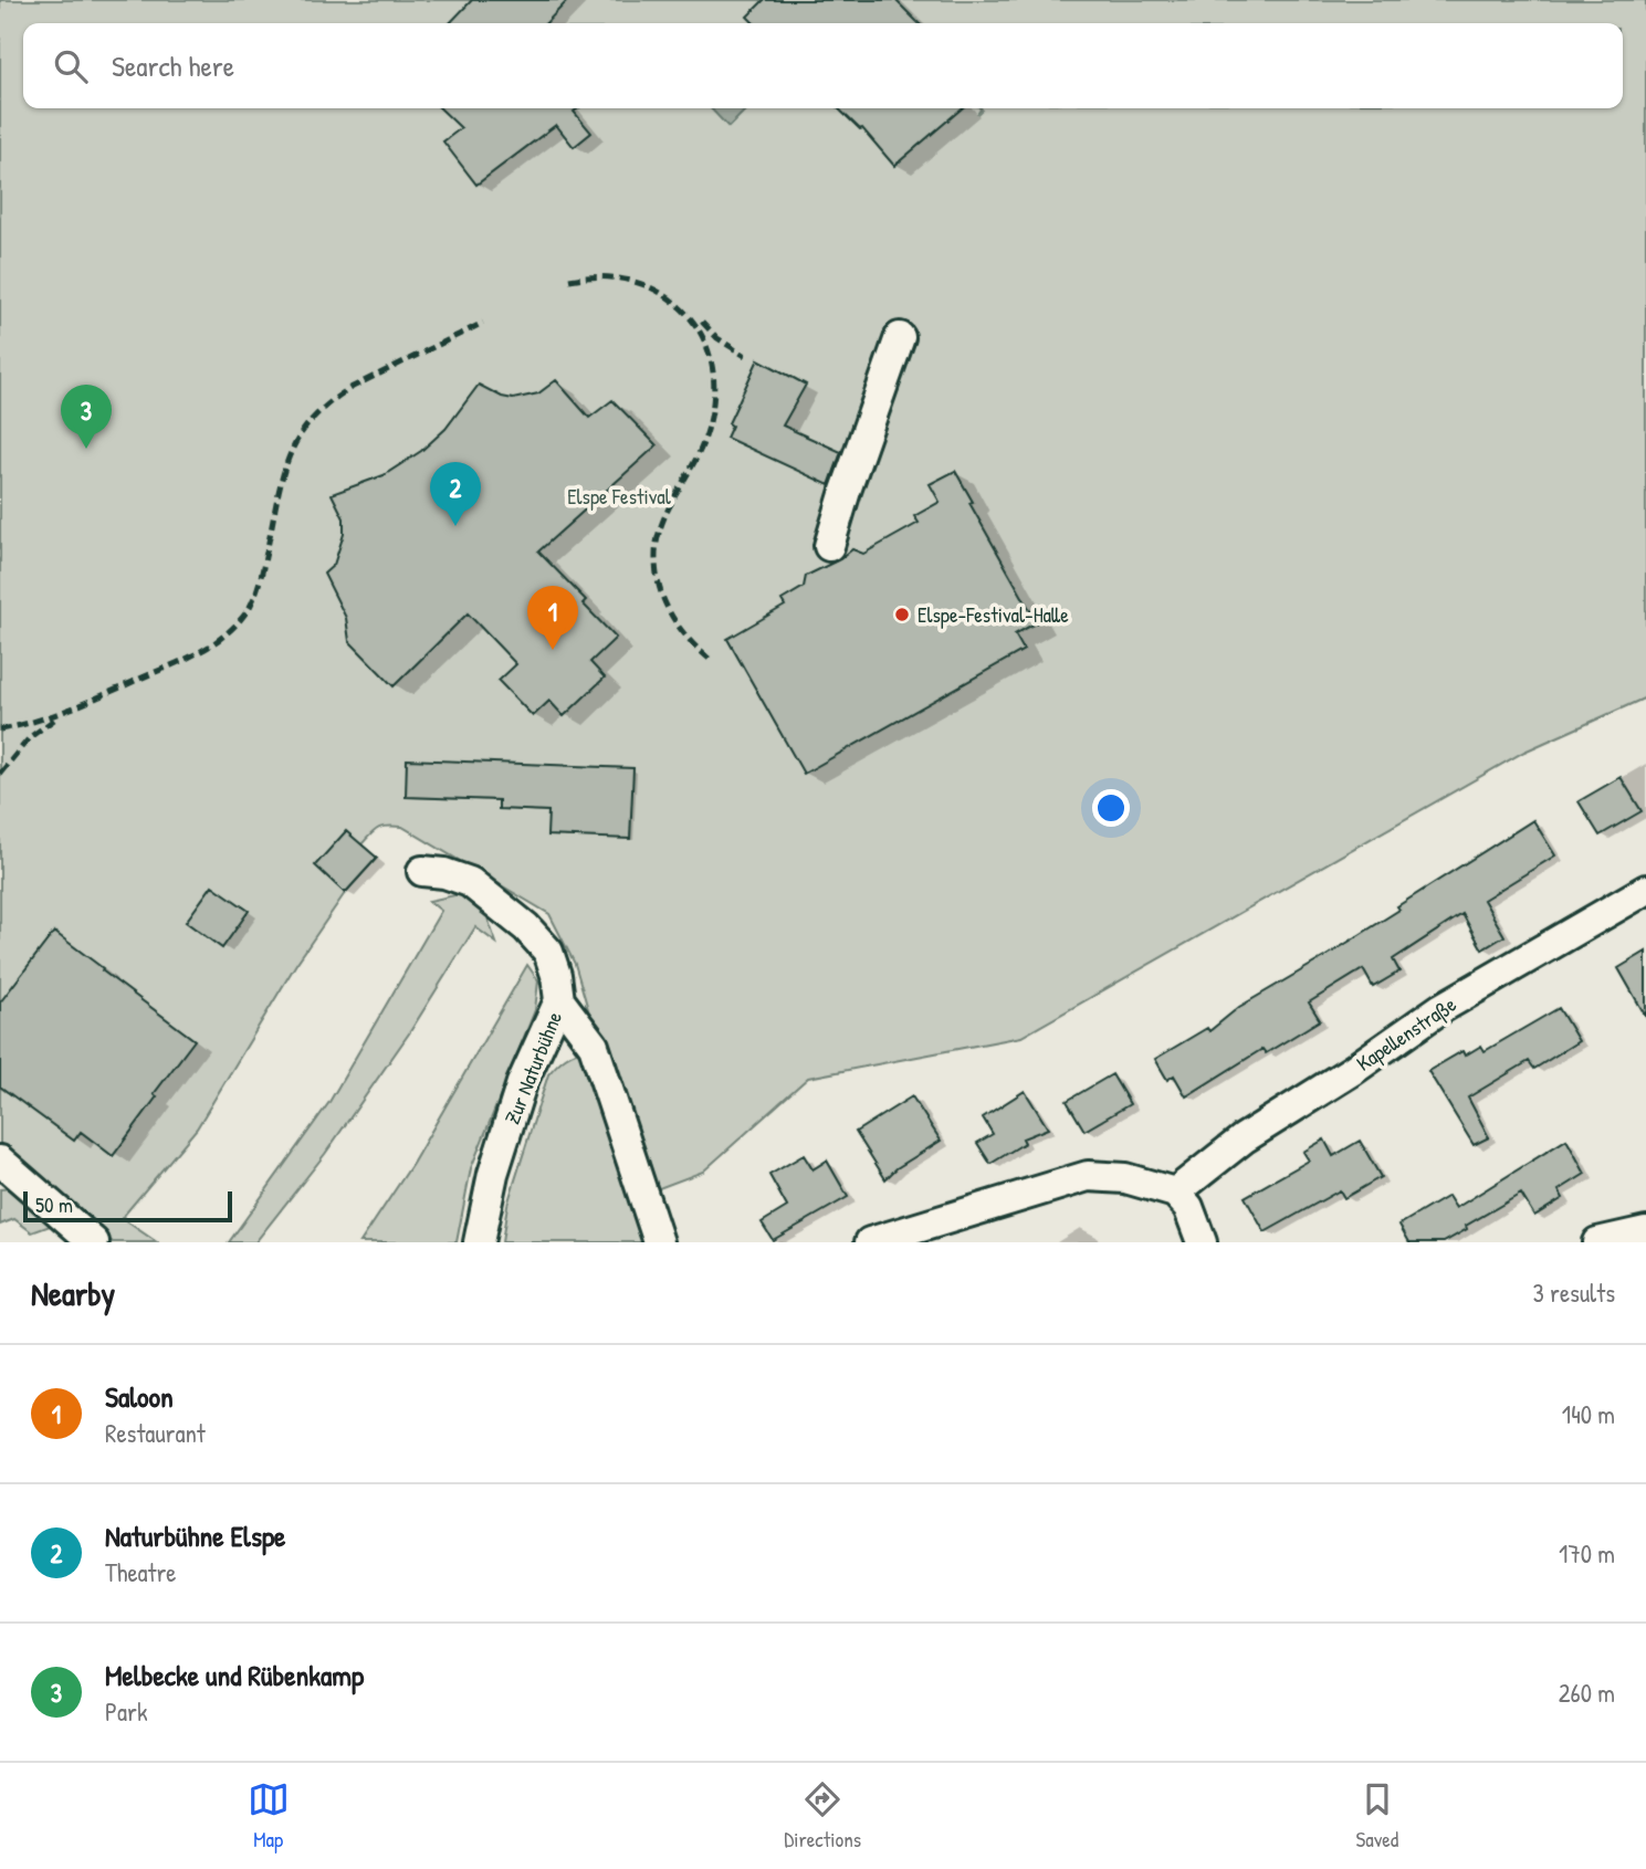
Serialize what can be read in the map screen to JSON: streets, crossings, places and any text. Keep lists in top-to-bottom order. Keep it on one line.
{"streets":{"street":["Kapellenstraße","Zur Naturbühne"]},"parks":["Elspe Festival"],"places":["Elspe-Festival-Halle"],"scale_bar":"50 m","page":{"search":"Search here","pins":["3","2","1"],"scale":"50 m","heading":["Nearby","3 results"],"list":[{"mark":"1","name":"Saloon","note":"Restaurant","value":"140 m"},{"mark":"2","name":"Naturbühne Elspe","note":"Theatre","value":"170 m"},{"mark":"3","name":"Melbecke und Rübenkamp","note":"Park","value":"260 m"}],"nav":["Map","Directions","Saved"]}}
